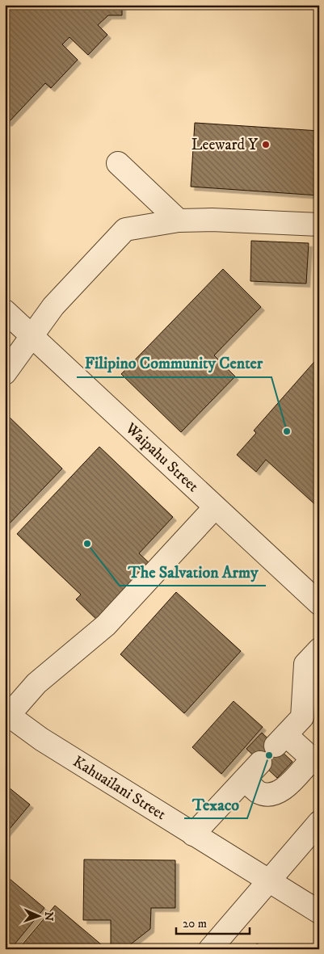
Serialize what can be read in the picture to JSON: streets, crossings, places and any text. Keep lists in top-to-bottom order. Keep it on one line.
{"streets":{"street":["Waipahu Street","Kahuailani Street"]},"places":["Leeward Y","Filipino Community Center","The Salvation Army","Texaco"],"scale_bar":"20 m","north":"right"}
